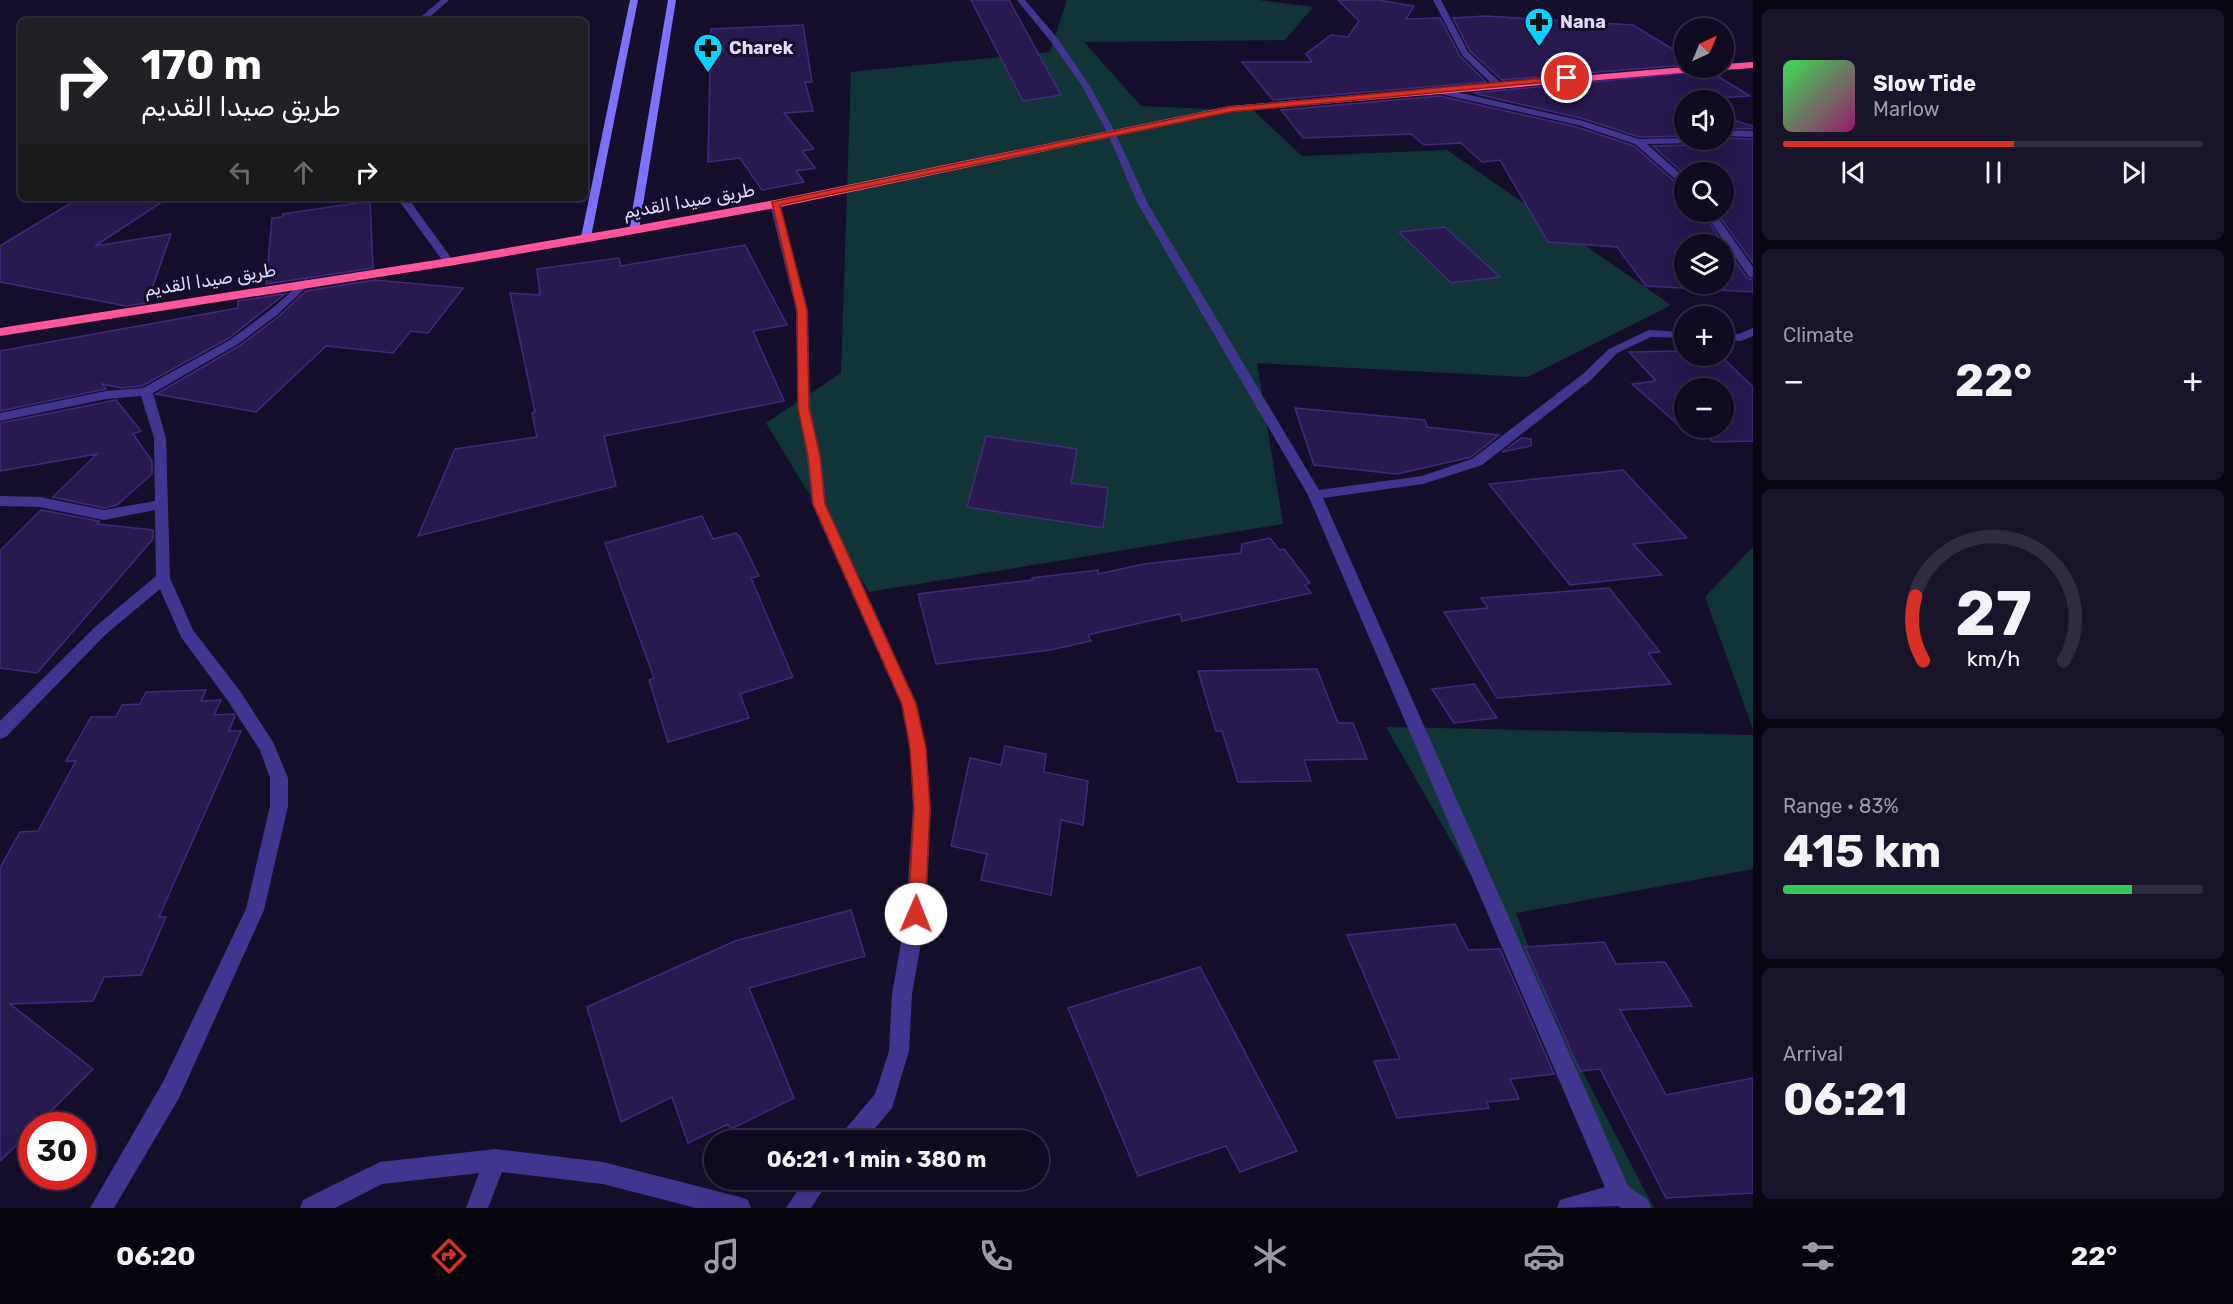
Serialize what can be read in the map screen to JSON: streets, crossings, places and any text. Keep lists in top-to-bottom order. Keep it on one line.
{"streets":{"highway":["طريق صيدا القديم"]},"places":{"pharmacy":["Nana","Charek"]},"north":"top right","page":{"map_buttons":["+","−"],"turn":["170 m","طريق صيدا القديم"],"song":["Slow Tide","Marlow"],"tile":["Climate",["Range · 83%","415 km"],["Arrival","06:21"]],"heat":["−","22°","+"],"limit":"30","trip":"06:21 · 1 min · 380 m","tabs":["06:20","22°"],"gauge":["27","km/h"]}}
